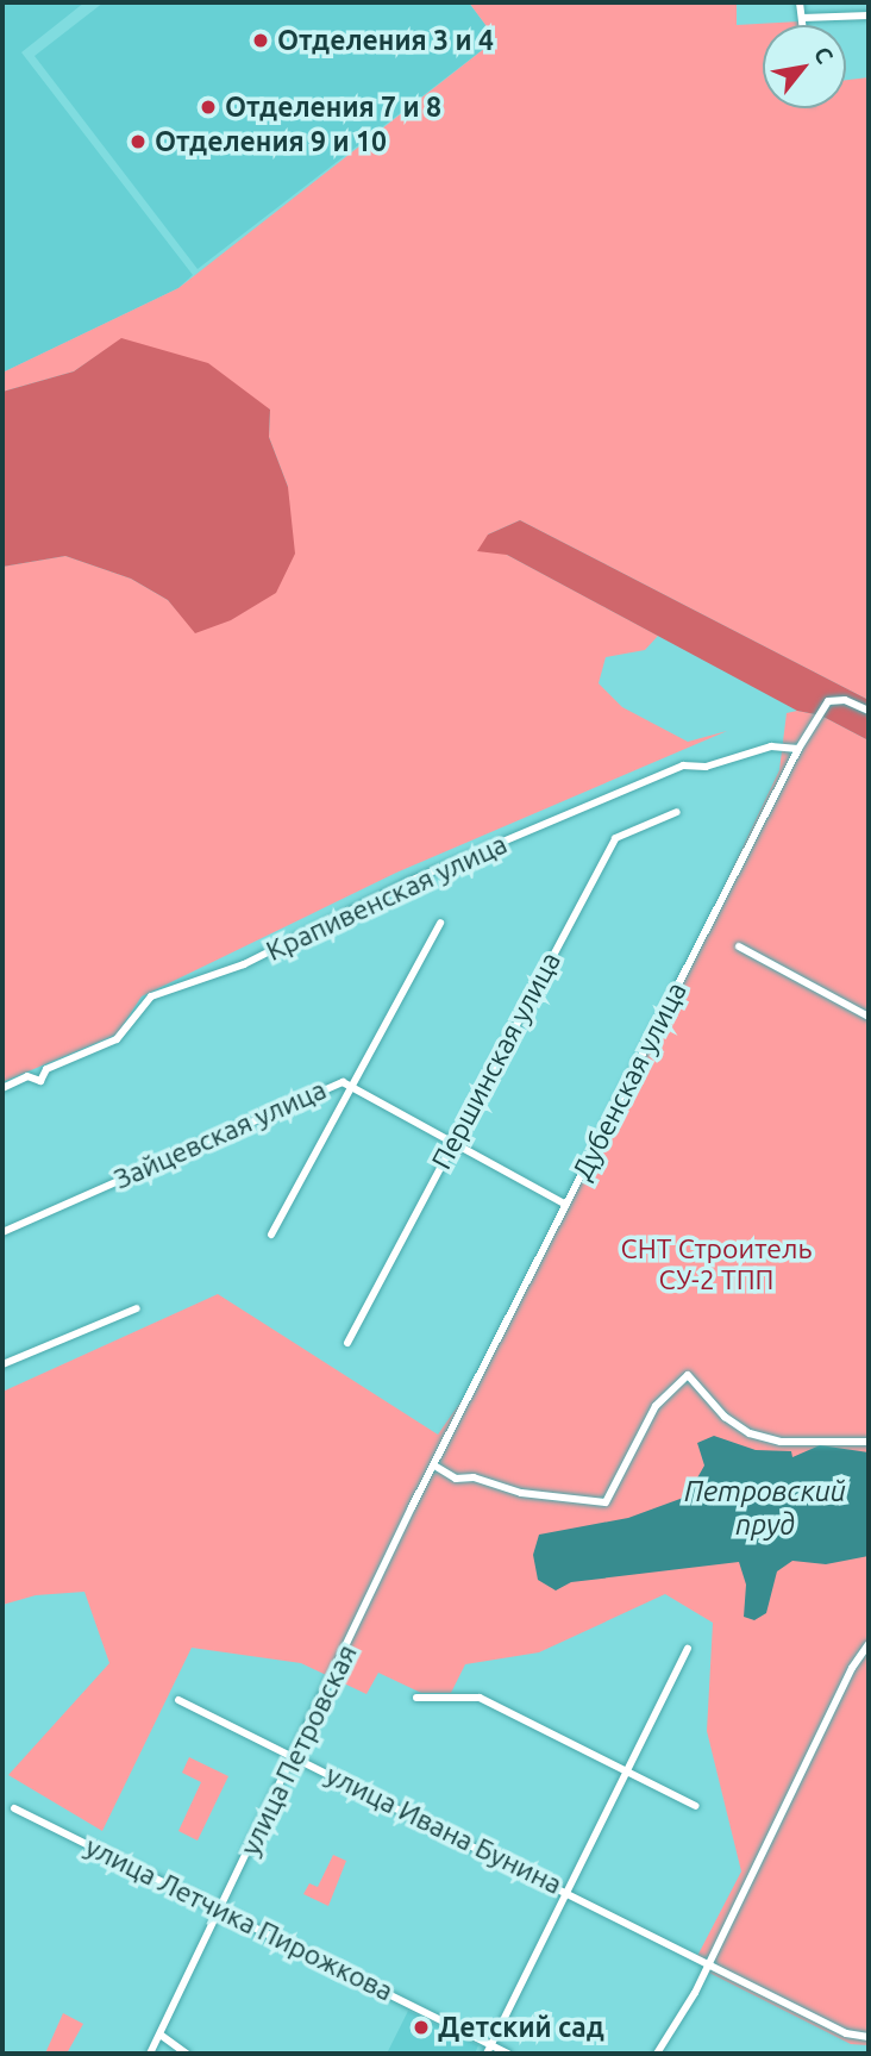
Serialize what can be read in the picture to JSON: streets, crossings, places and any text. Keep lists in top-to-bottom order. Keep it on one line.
{"streets":{"street":["Крапивенская улица","Першинская улица","Дубенская улица","Зайцевская улица","улица Петровская","улица Ивана Бунина","улица Летчика Пирожкова"]},"crossings":[["Крапивенская улица","Дубенская улица"],["Першинская улица","Зайцевская улица"],["Дубенская улица","Зайцевская улица"],["Дубенская улица","улица Петровская"],["улица Петровская","улица Ивана Бунина"],["улица Петровская","улица Летчика Пирожкова"]],"water":["Петровский пруд"],"parks":["СНТ Строитель СУ-2 ТПП"],"places":["Отделения 3 и 4","Отделения 7 и 8","Отделения 9 и 10","Детский сад"],"north":"top right"}
